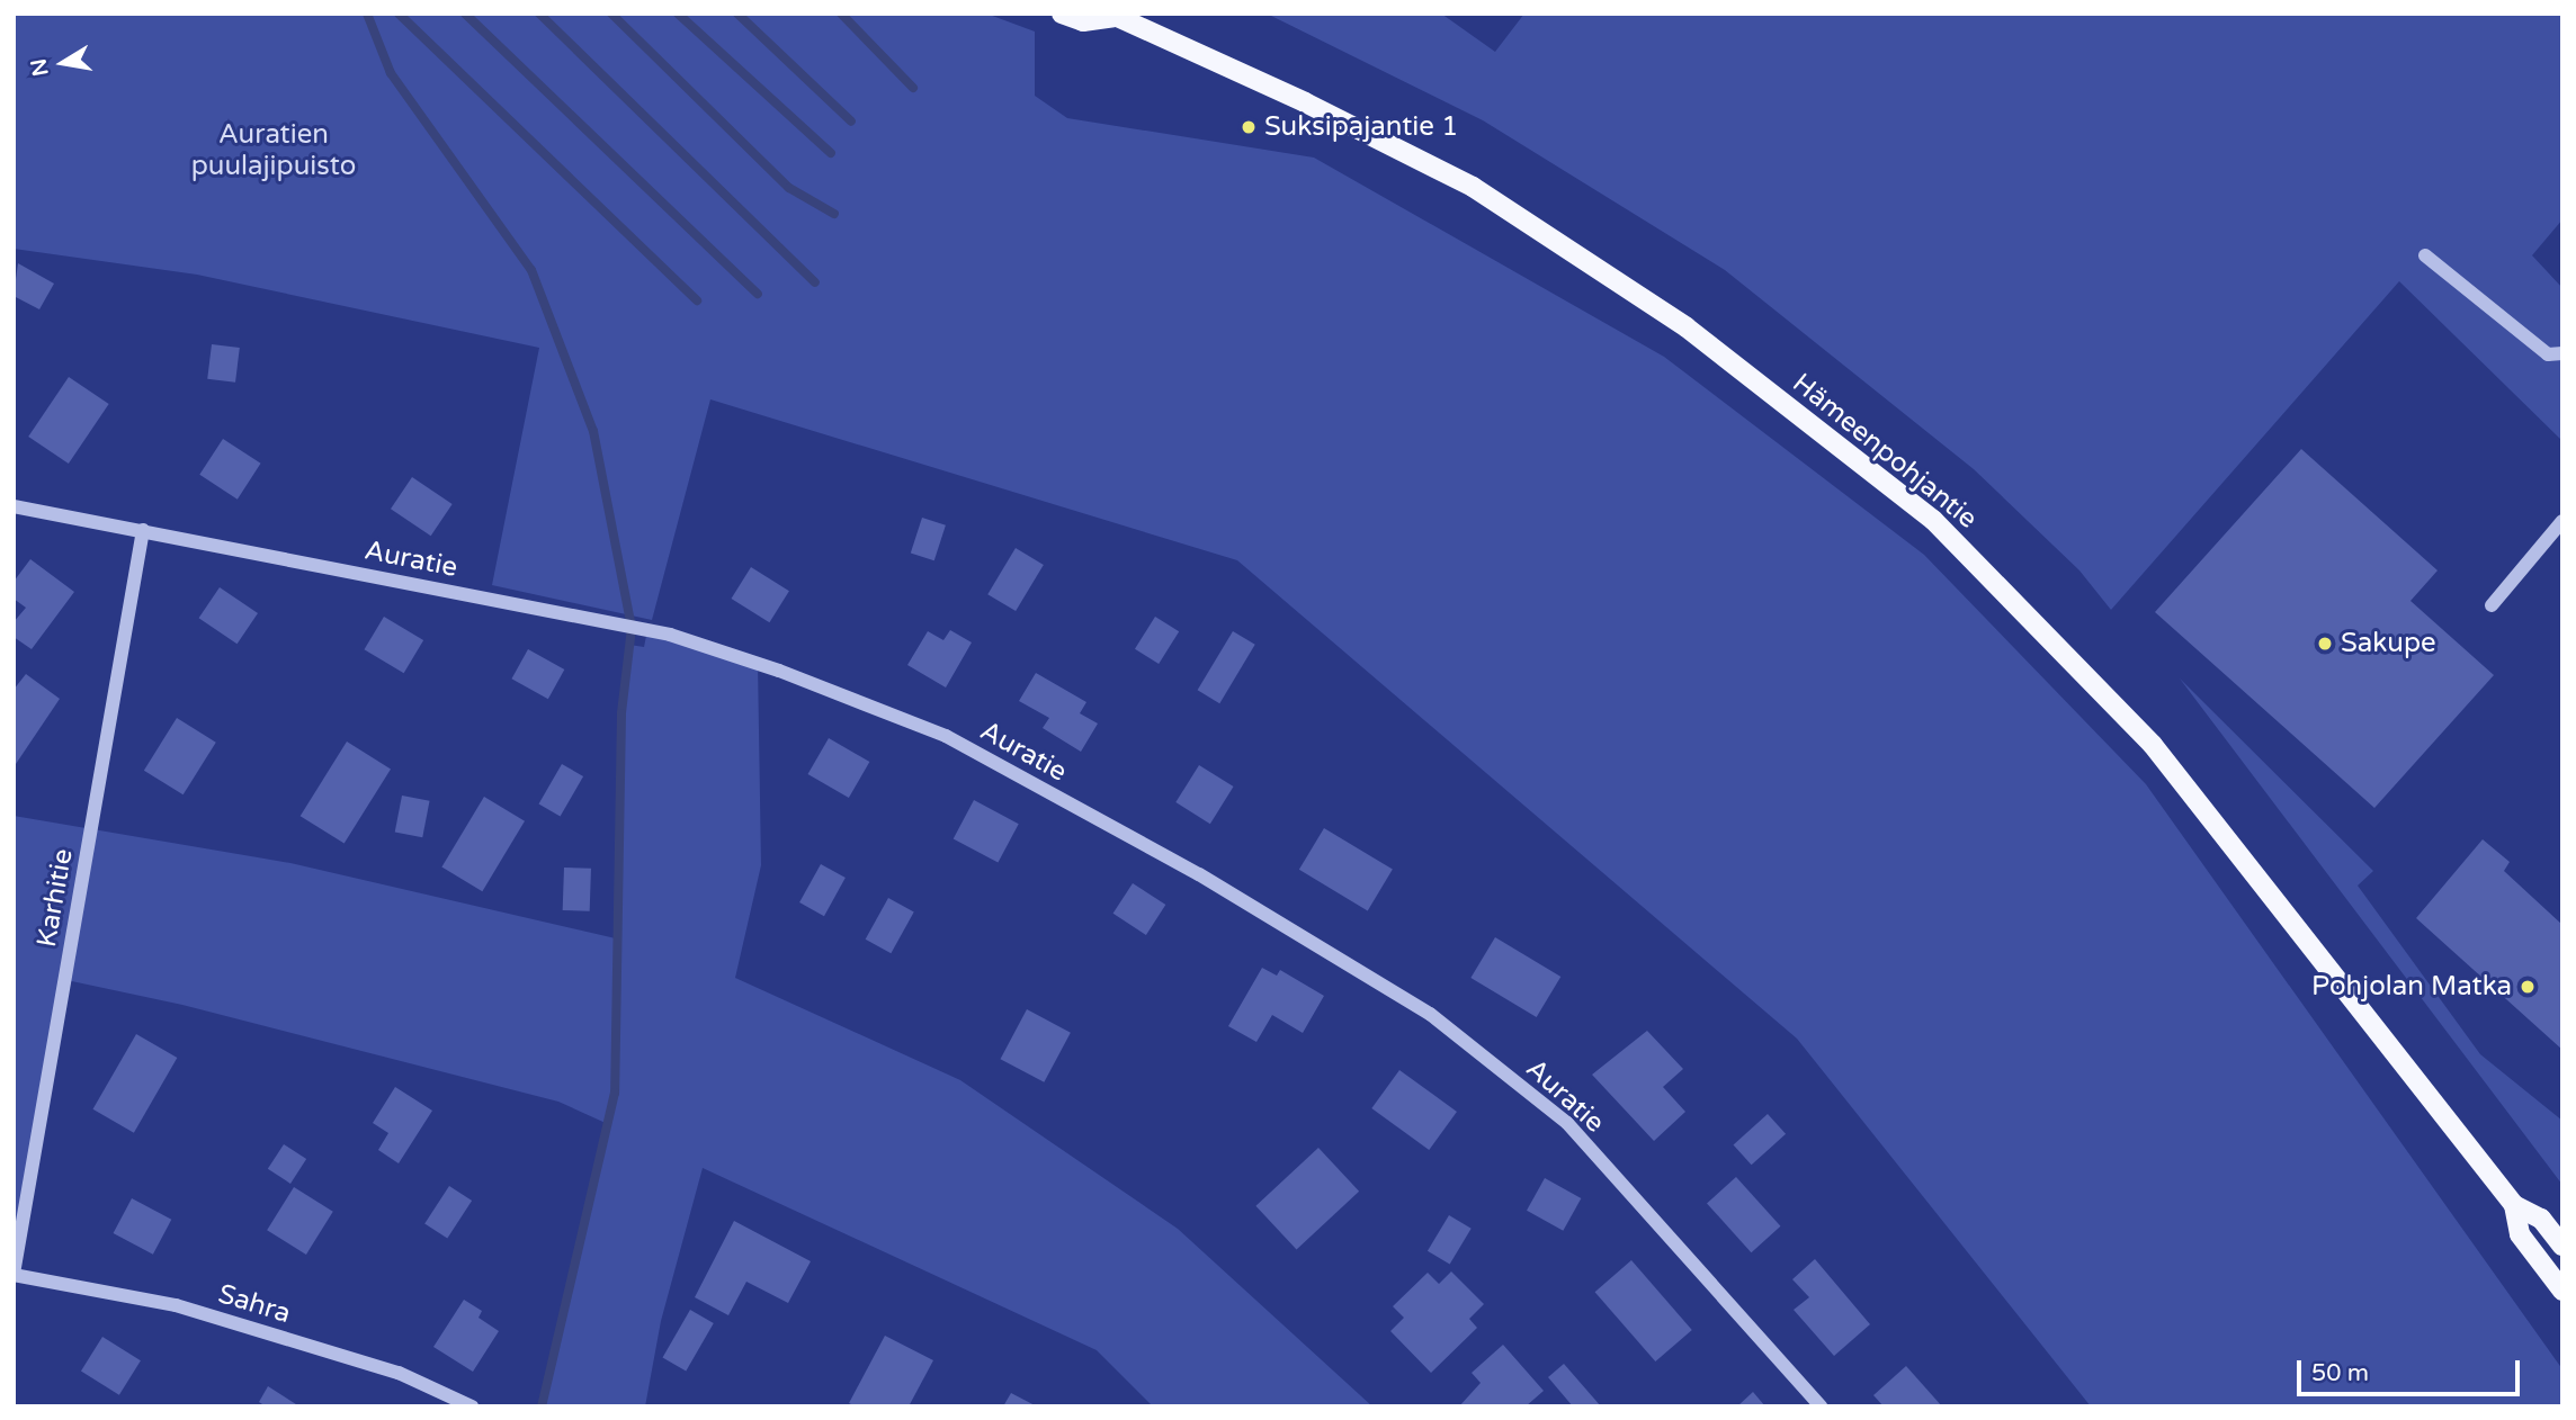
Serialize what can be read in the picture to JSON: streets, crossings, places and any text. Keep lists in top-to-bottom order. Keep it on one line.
{"streets":{"main road":["Hämeenpohjantie"],"street":["Auratie","Karhitie","Sahra"]},"crossings":[["Auratie","Karhitie"],["Karhitie","Sahra"]],"parks":["Auratien puulajipuisto"],"places":["Suksipajantie 1","Sakupe","Pohjolan Matka"],"scale_bar":"50 m","north":"left"}
